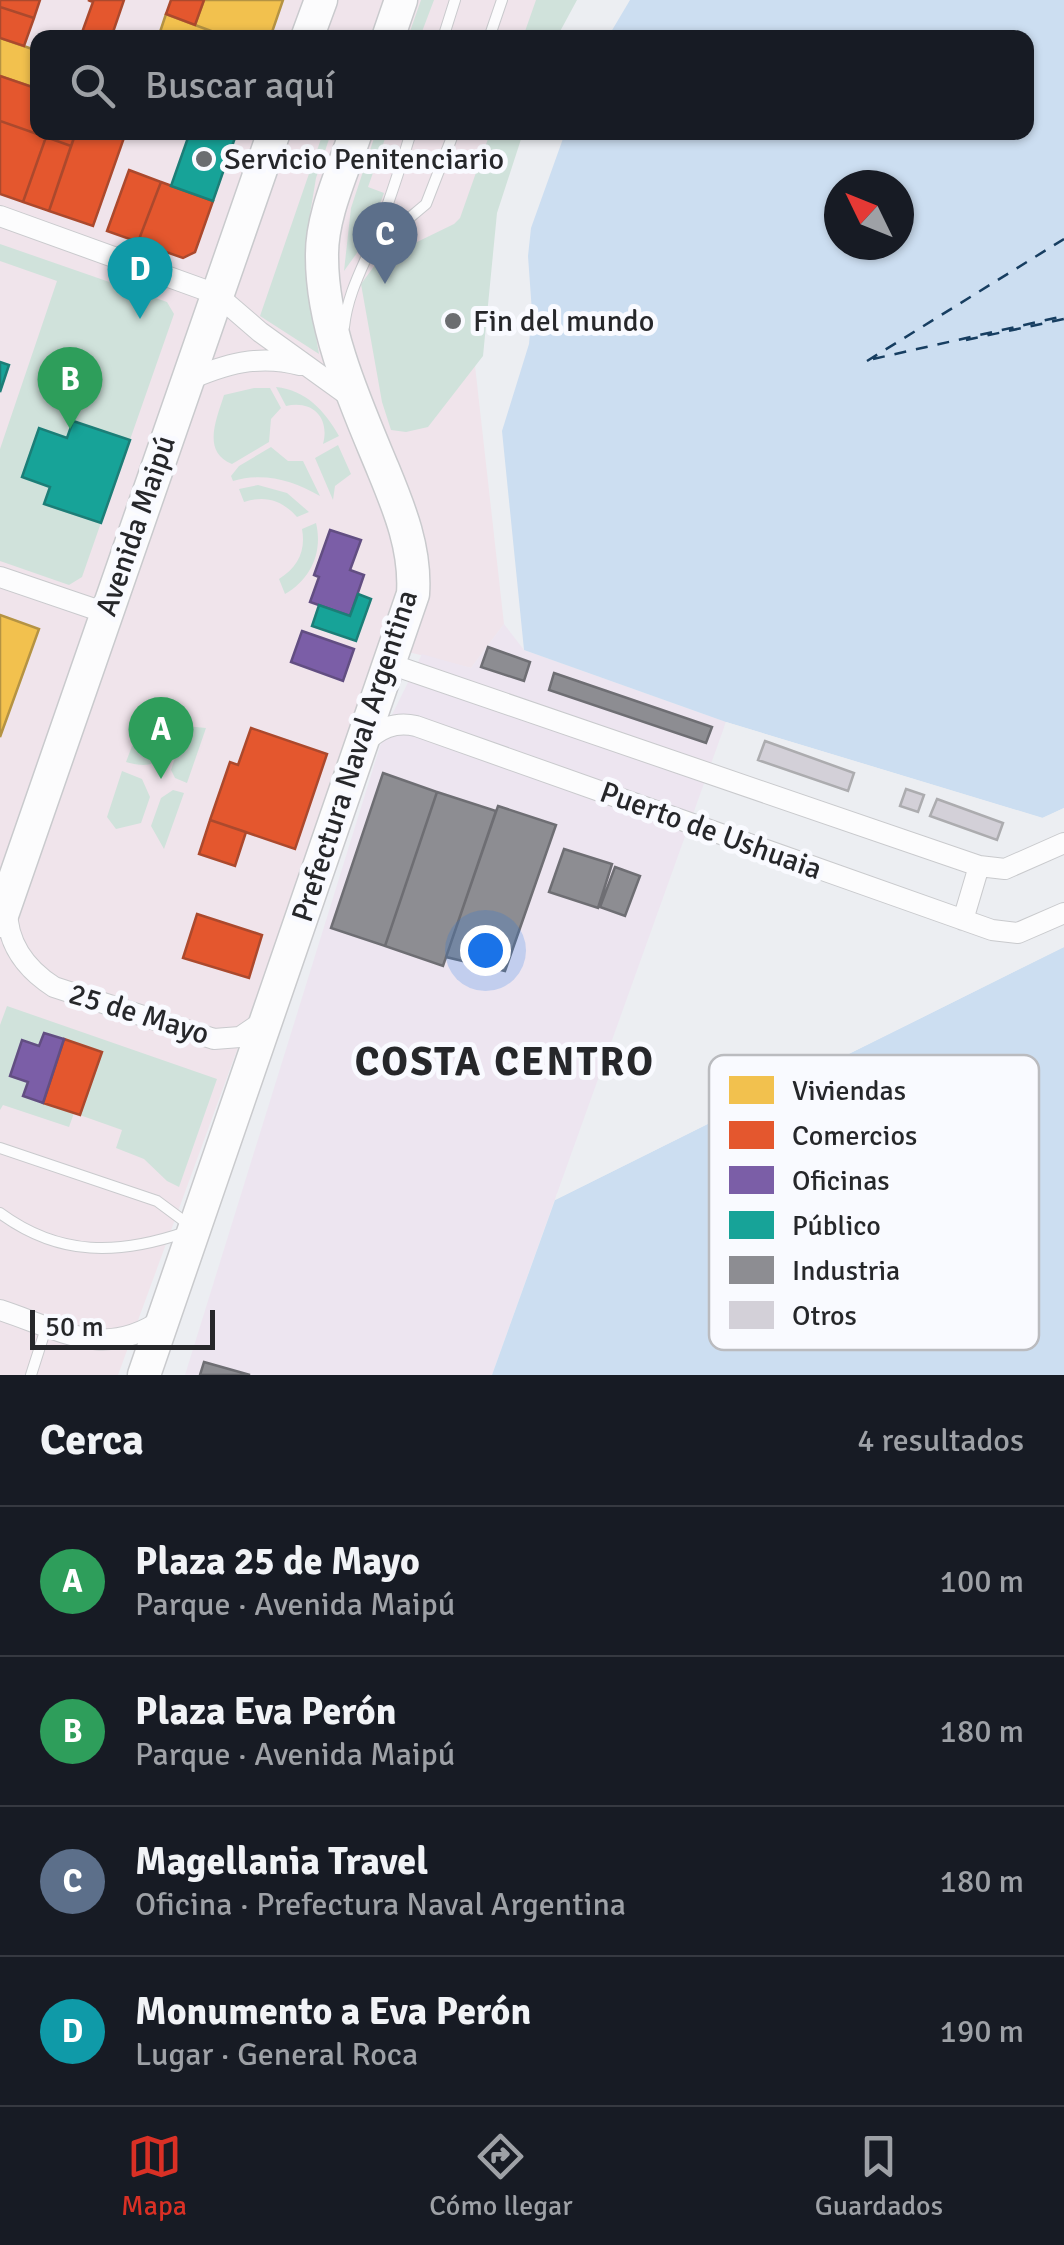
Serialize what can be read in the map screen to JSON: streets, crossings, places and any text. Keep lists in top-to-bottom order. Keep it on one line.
{"streets":{"main road":["Avenida Maipú","Prefectura Naval Argentina"],"street":["Puerto de Ushuaia","25 de Mayo"]},"crossings":[["Avenida Maipú","25 de Mayo"],["Prefectura Naval Argentina","Puerto de Ushuaia"],["Prefectura Naval Argentina","25 de Mayo"]],"districts":["COSTA CENTRO"],"places":["Servicio Penitenciario","Fin del mundo"],"legend":["Viviendas","Comercios","Oficinas","Público","Industria","Otros"],"scale_bar":"50 m","north":"top left","page":{"search":"Buscar aquí","pins":["C","D","B","A"],"scale":"50 m","heading":["Cerca","4 resultados"],"list":[{"mark":"A","name":"Plaza 25 de Mayo","note":"Parque · Avenida Maipú","value":"100 m"},{"mark":"B","name":"Plaza Eva Perón","note":"Parque · Avenida Maipú","value":"180 m"},{"mark":"C","name":"Magellania Travel","note":"Oficina · Prefectura Naval Argentina","value":"180 m"},{"mark":"D","name":"Monumento a Eva Perón","note":"Lugar · General Roca","value":"190 m"}],"nav":["Mapa","Cómo llegar","Guardados"]}}
